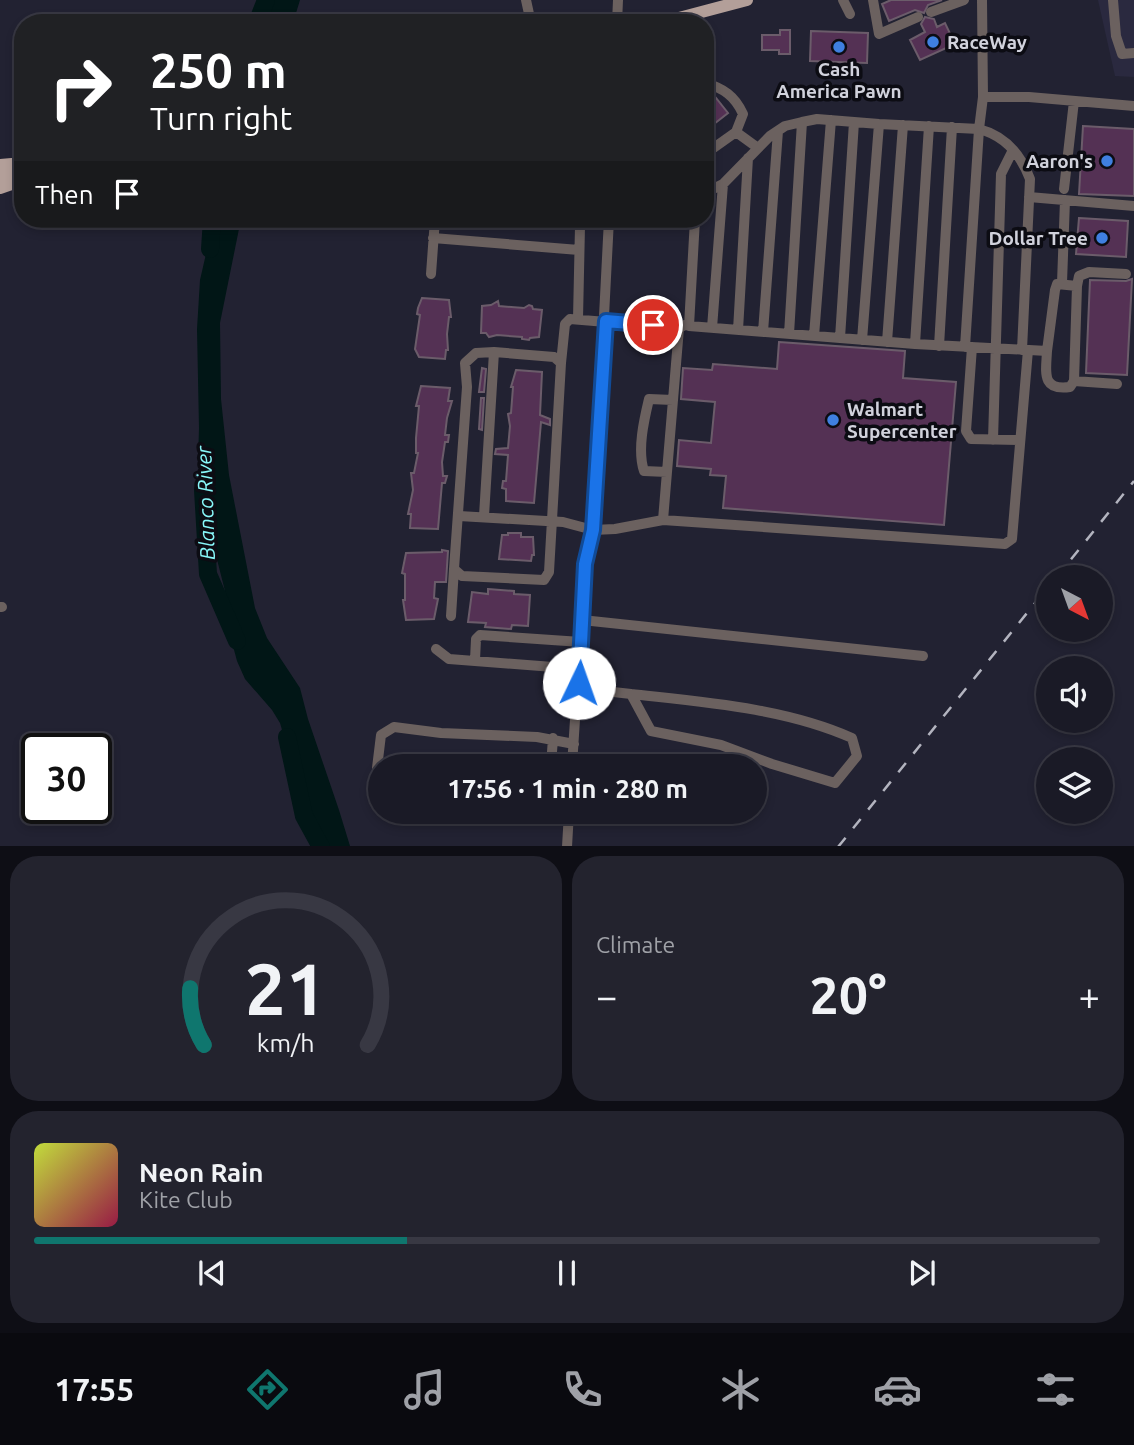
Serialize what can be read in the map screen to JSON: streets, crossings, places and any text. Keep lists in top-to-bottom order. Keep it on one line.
{"water":["Blanco River"],"places":["RaceWay","Cash America Pawn","Aaron's","Dollar Tree","Walmart Supercenter"],"north":"bottom right","page":{"turn":["250 m","Turn right"],"then":"Then","limit":"30","trip":"17:56 · 1 min · 280 m","tile":"Climate","heat":["−","20°","+"],"song":["Neon Rain","Kite Club"],"tabs":"17:55","gauge":["21","km/h"]}}
